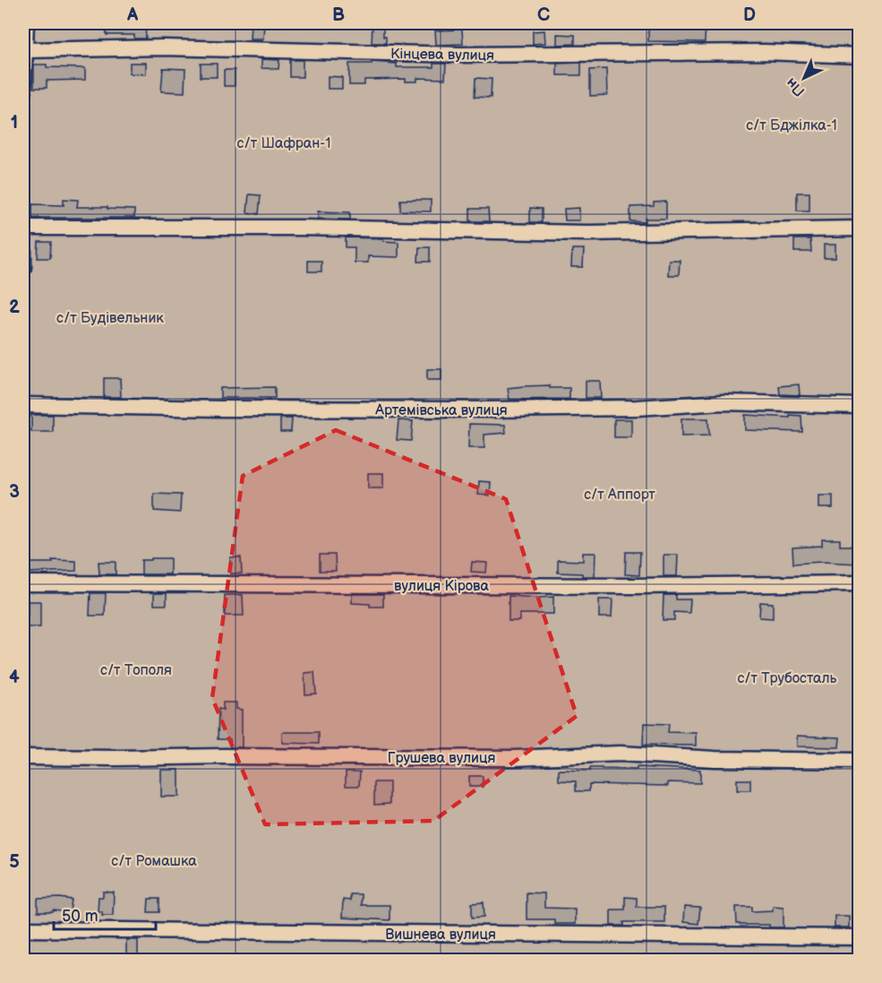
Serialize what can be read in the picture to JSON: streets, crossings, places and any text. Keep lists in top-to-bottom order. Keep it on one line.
{"streets":{"street":["Кінцева вулиця","Артемівська вулиця","вулиця Кірова","Грушева вулиця","Вишнева вулиця"]},"parks":["с/т Бджілка-1","с/т Шафран-1","с/т Будівельник","с/т Аппорт","с/т Тополя","с/т Трубосталь","с/т Ромашка"],"scale_bar":"50 m","north":"bottom left","grid":{"columns":["A","B","C","D"],"rows":["1","2","3","4","5"]}}
